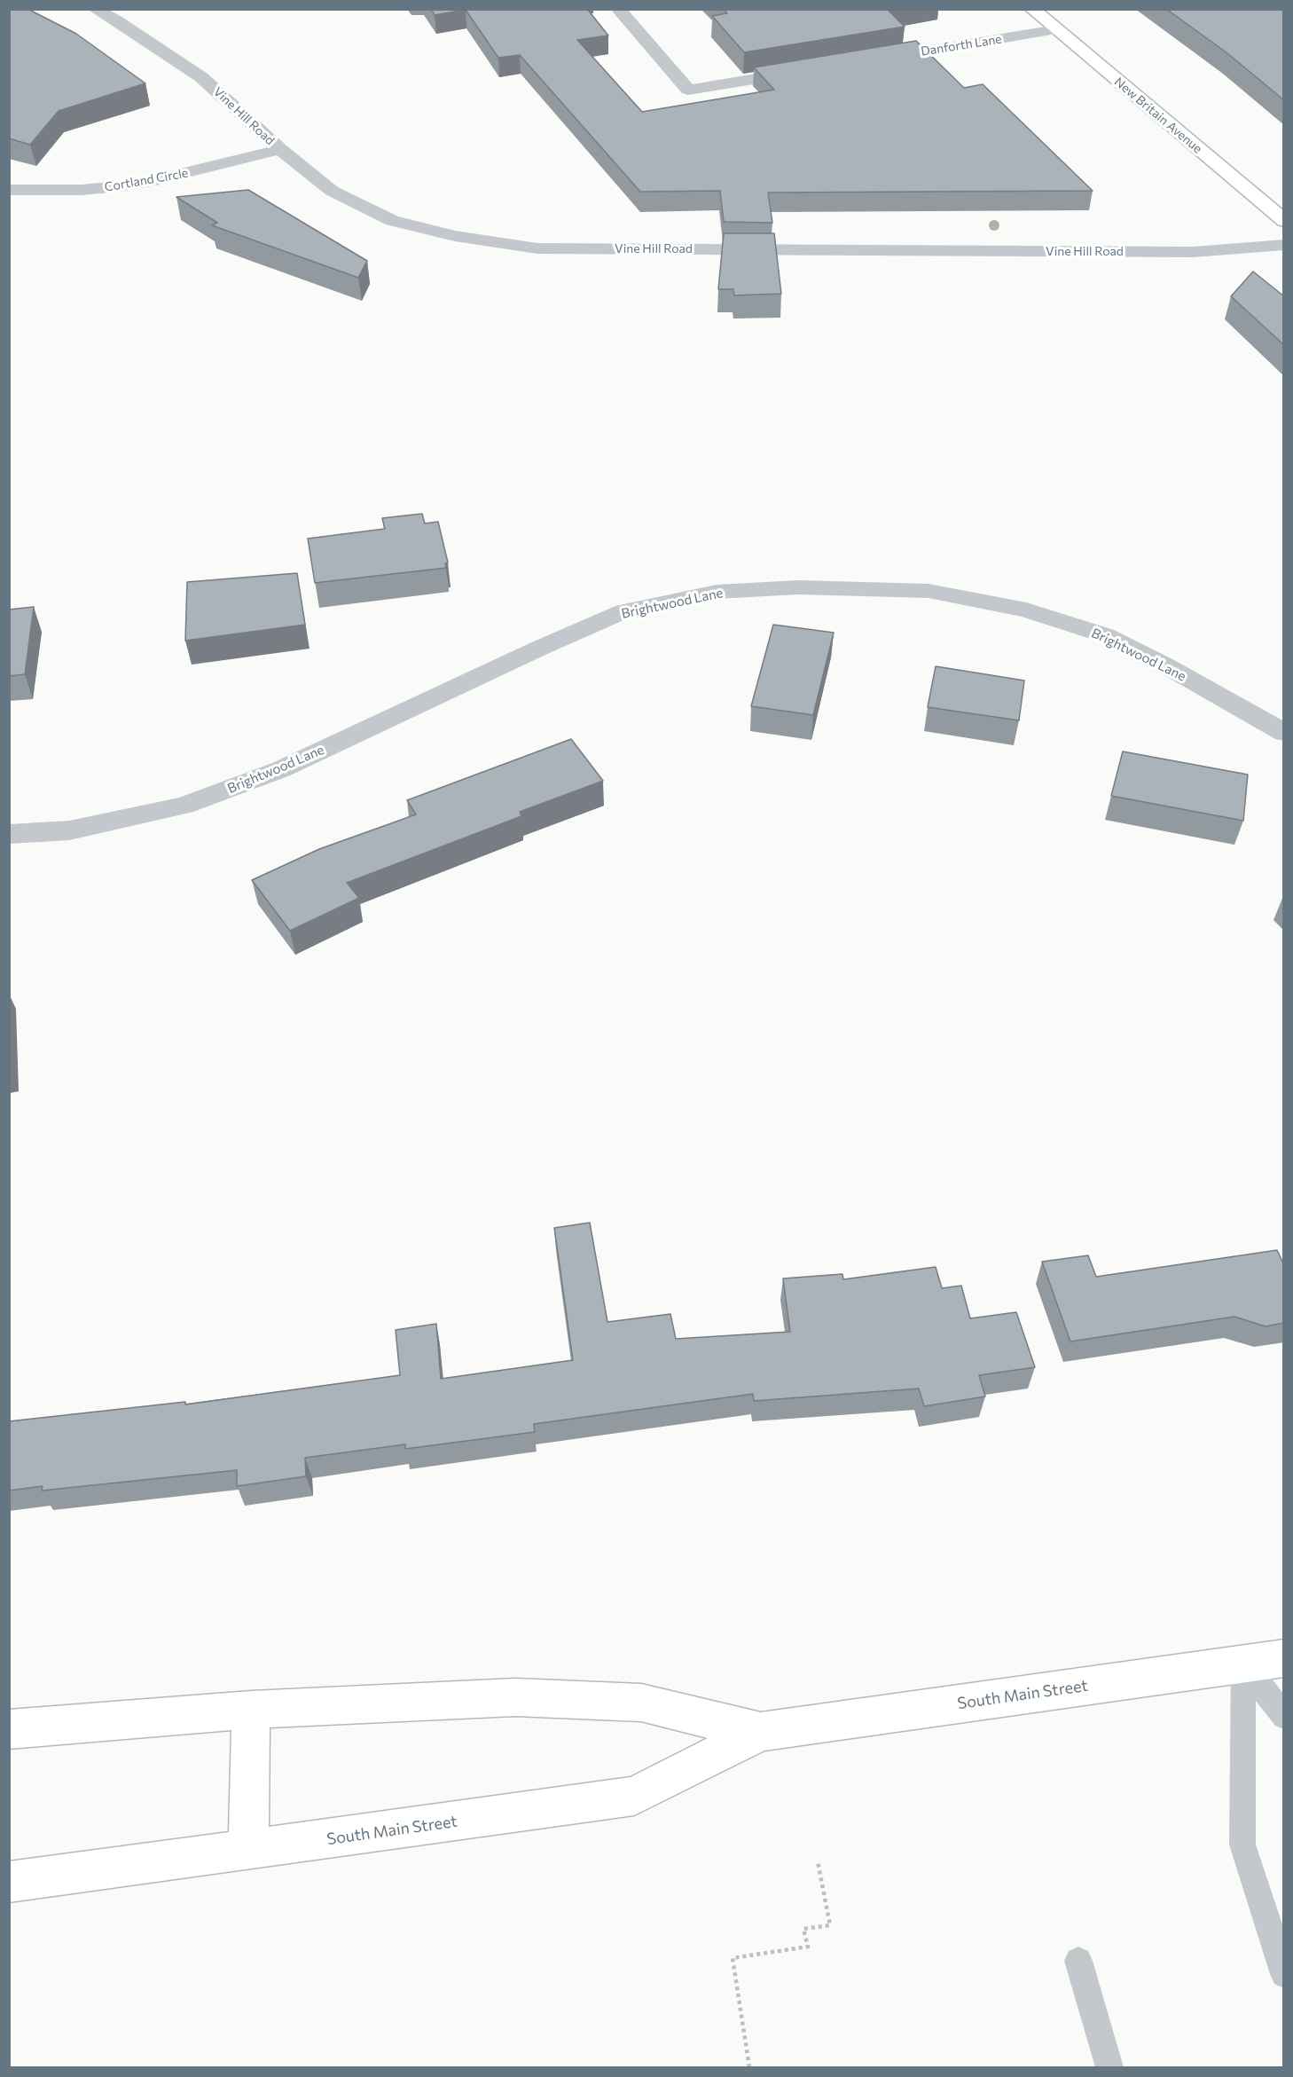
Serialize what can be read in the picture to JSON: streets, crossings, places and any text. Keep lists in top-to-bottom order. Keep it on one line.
{"streets":{"main road":["New Britain Avenue","South Main Street"],"street":["Danforth Lane","Vine Hill Road","Cortland Circle","Brightwood Lane"]},"crossings":[["Danforth Lane","New Britain Avenue"],["Vine Hill Road","Cortland Circle"]]}
